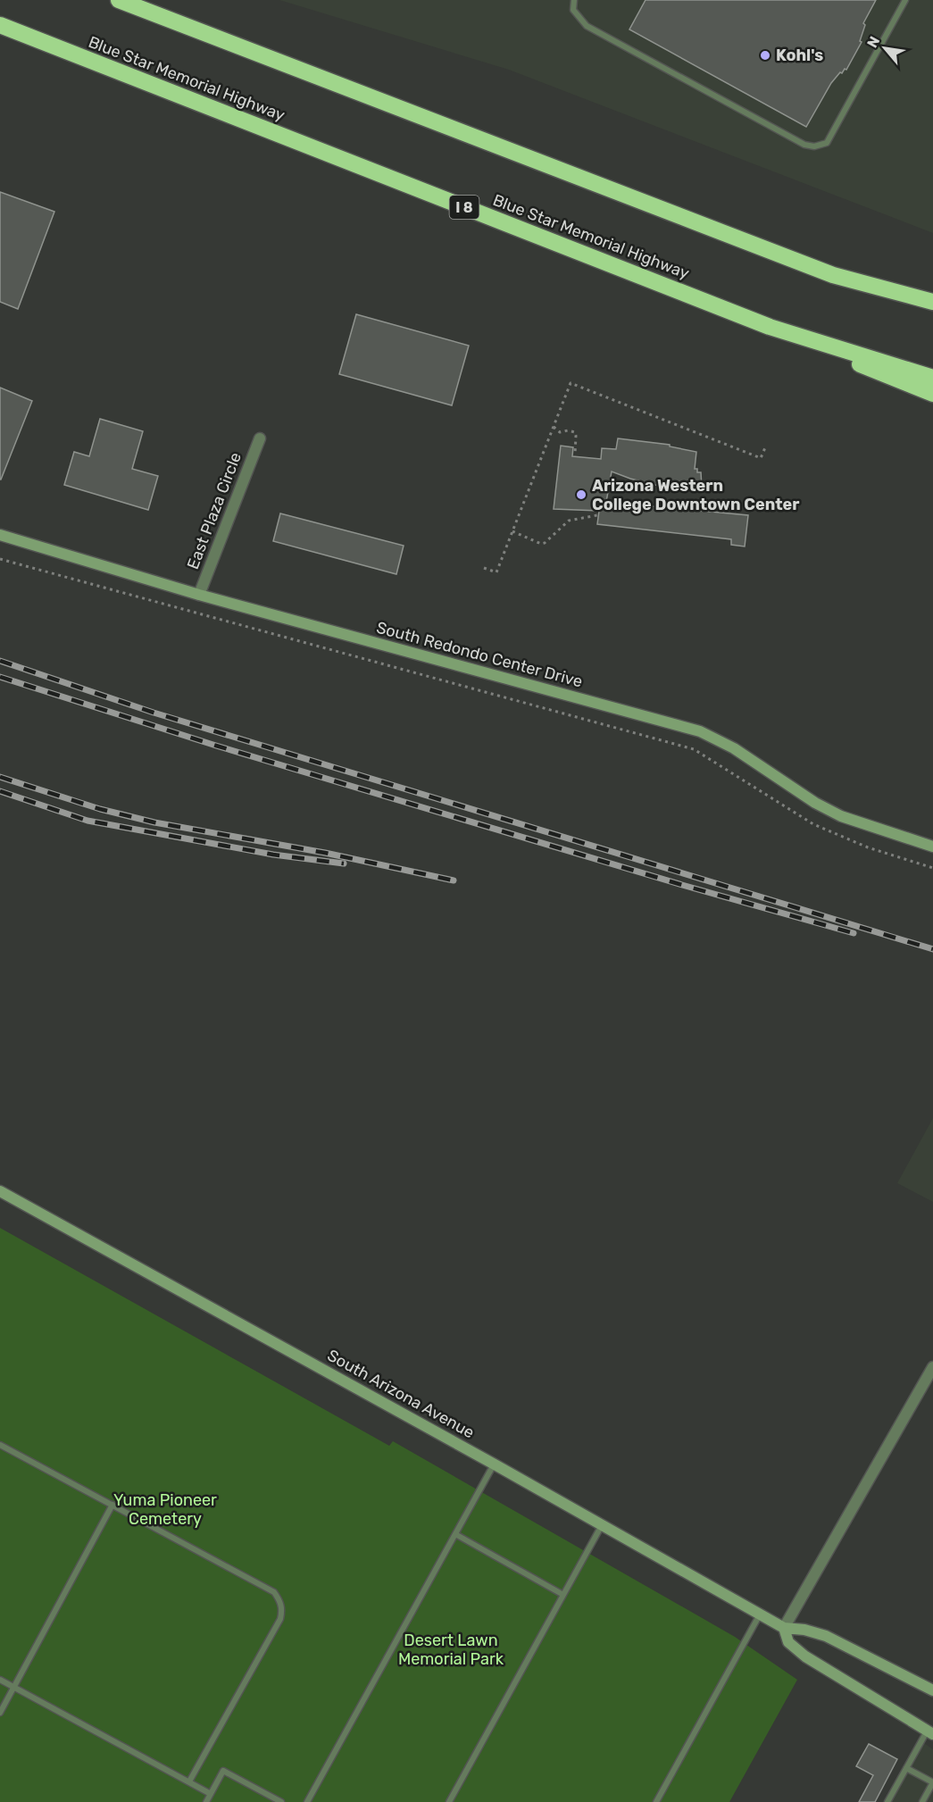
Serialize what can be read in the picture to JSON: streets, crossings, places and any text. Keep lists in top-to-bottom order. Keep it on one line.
{"streets":{"highway":["Blue Star Memorial Highway","I 8"],"street":["East Plaza Circle","South Redondo Center Drive","South Arizona Avenue"]},"crossings":[["East Plaza Circle","South Redondo Center Drive"]],"parks":["Yuma Pioneer Cemetery","Desert Lawn Memorial Park"],"places":["Kohl's","Arizona Western College Downtown Center"],"north":"top left"}
